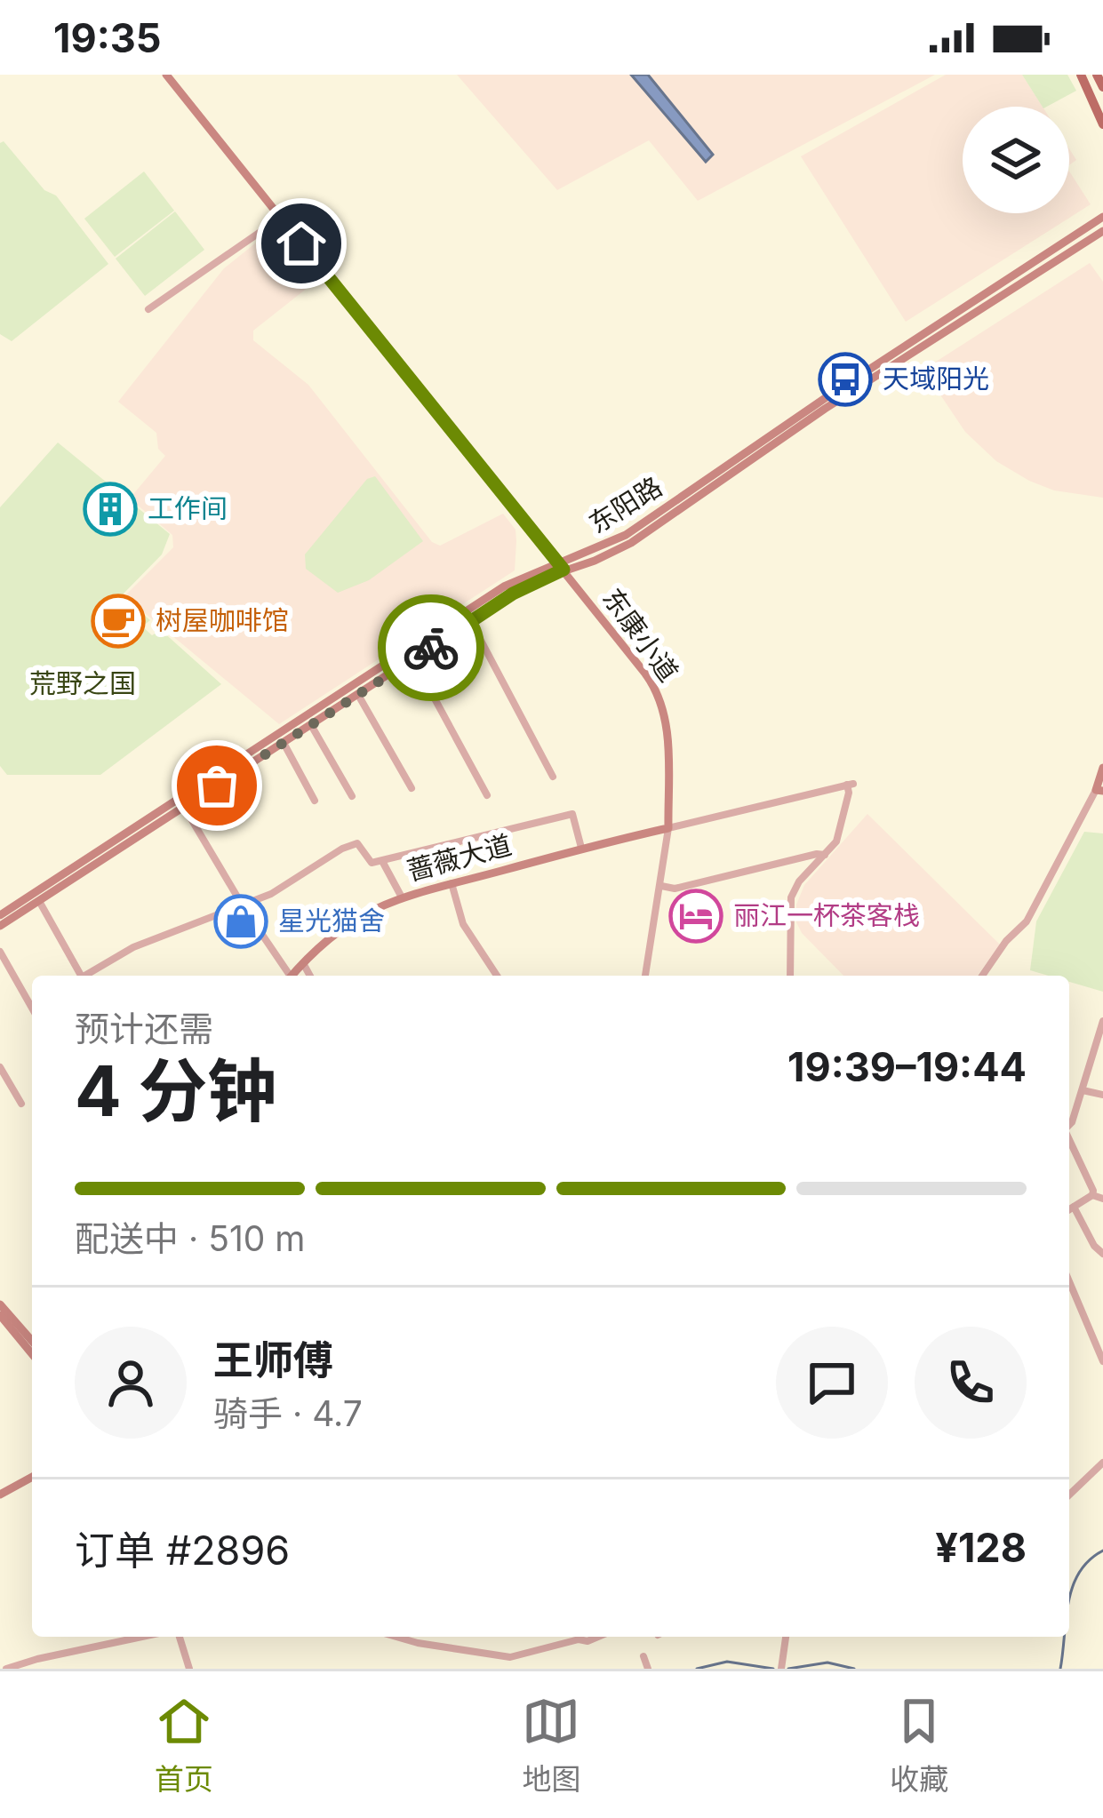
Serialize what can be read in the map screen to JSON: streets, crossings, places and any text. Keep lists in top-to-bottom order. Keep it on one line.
{"streets":{"main road":["东阳路","东康小道","蔷薇大道"]},"crossings":[["东阳路","东康小道"],["东康小道","蔷薇大道"]],"parks":["荒野之国"],"places":{"bus stop":["天域阳光"],"building":["工作间"],"cafe":["树屋咖啡馆"],"hotel":["丽江一杯茶客栈"],"shop":["星光猫舍"]},"page":{"status":"19:35","heading":["4 分钟","预计还需","19:39–19:44"],"panel":["王师傅","骑手 · 4.7","订单 #2896","¥128"],"bar":"配送中 · 510 m","tabs":["首页","地图","收藏"]}}
